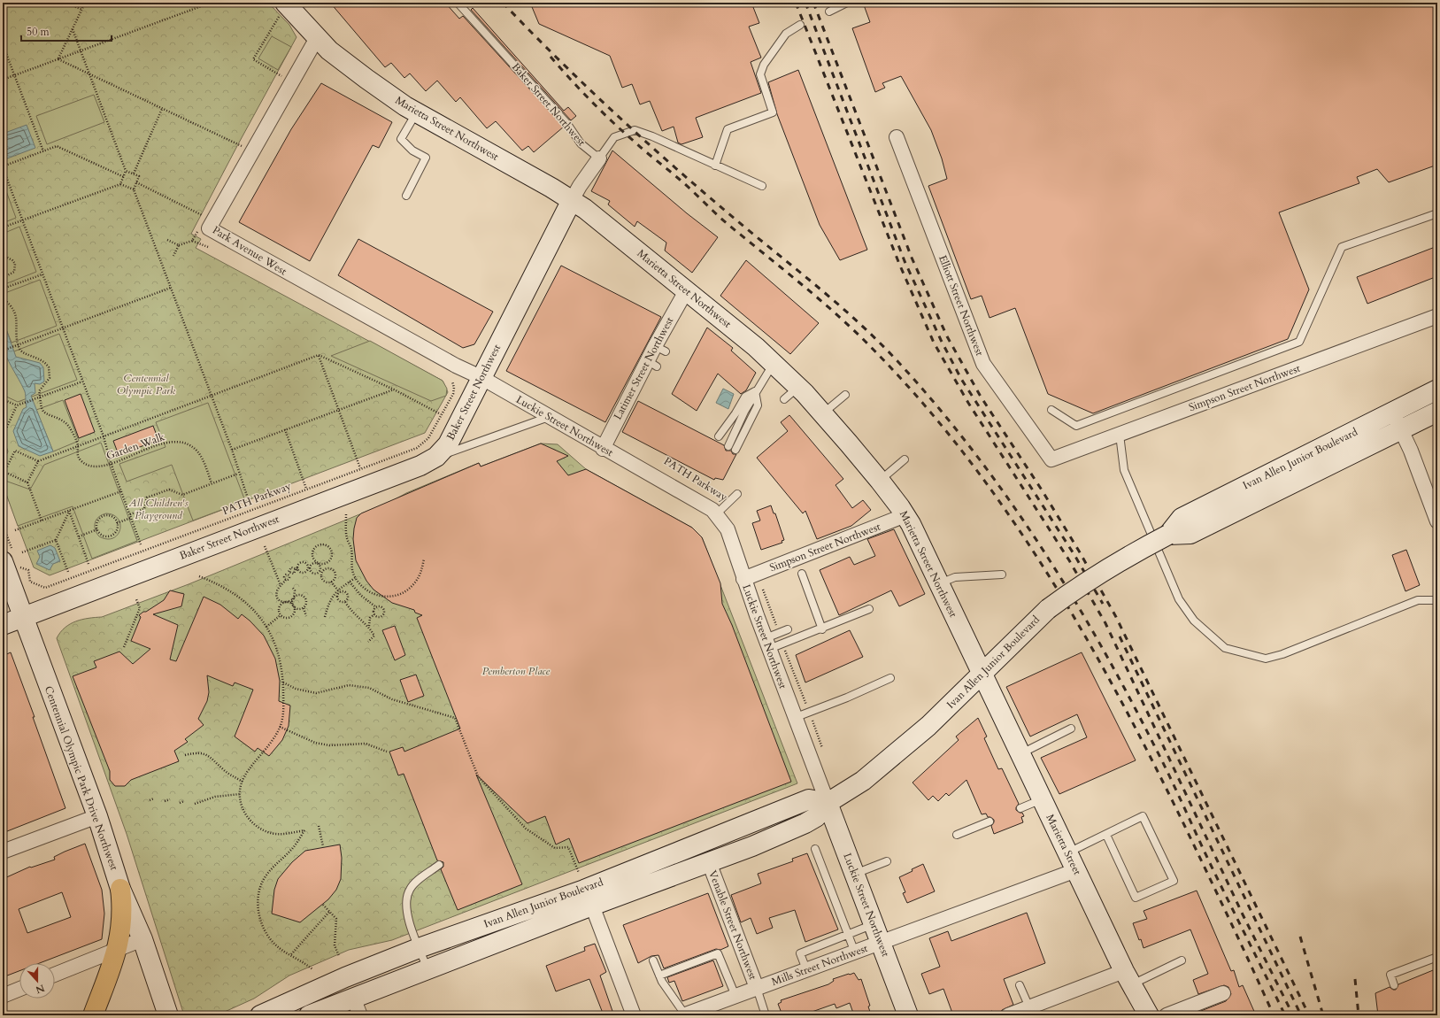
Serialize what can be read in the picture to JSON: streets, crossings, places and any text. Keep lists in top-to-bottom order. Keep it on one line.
{"streets":{"main road":["Baker Street Northwest","Marietta Street Northwest","Luckie Street Northwest","Ivan Allen Junior Boulevard","Centennial Olympic Park Drive Northwest","Marietta Street"],"street":["Park Avenue West","Elliott Street Northwest","Latimer Street Northwest","Simpson Street Northwest","Venable Street Northwest","Mills Street Northwest"],"path":["Garden Walk","PATH Parkway"]},"crossings":[["Baker Street Northwest","Marietta Street Northwest"],["Baker Street Northwest","Park Avenue West"],["Baker Street Northwest","Luckie Street Northwest"],["Baker Street Northwest","Centennial Olympic Park Drive Northwest"],["Marietta Street Northwest","Park Avenue West"],["Marietta Street Northwest","Latimer Street Northwest"],["Marietta Street Northwest","Simpson Street Northwest"],["Marietta Street Northwest","Ivan Allen Junior Boulevard"],["Marietta Street Northwest","Marietta Street"],["Park Avenue West","Luckie Street Northwest"],["Elliott Street Northwest","Simpson Street Northwest"],["Latimer Street Northwest","Luckie Street Northwest"],["Simpson Street Northwest","Luckie Street Northwest"],["Luckie Street Northwest","Ivan Allen Junior Boulevard"],["Luckie Street Northwest","Mills Street Northwest"],["Ivan Allen Junior Boulevard","Marietta Street"],["Ivan Allen Junior Boulevard","Venable Street Northwest"],["Marietta Street","Mills Street Northwest"],["Venable Street Northwest","Mills Street Northwest"]],"parks":["Centennial Olympic Park","All Children's Playground","Pemberton Place"],"scale_bar":"50 m","north":"bottom"}
